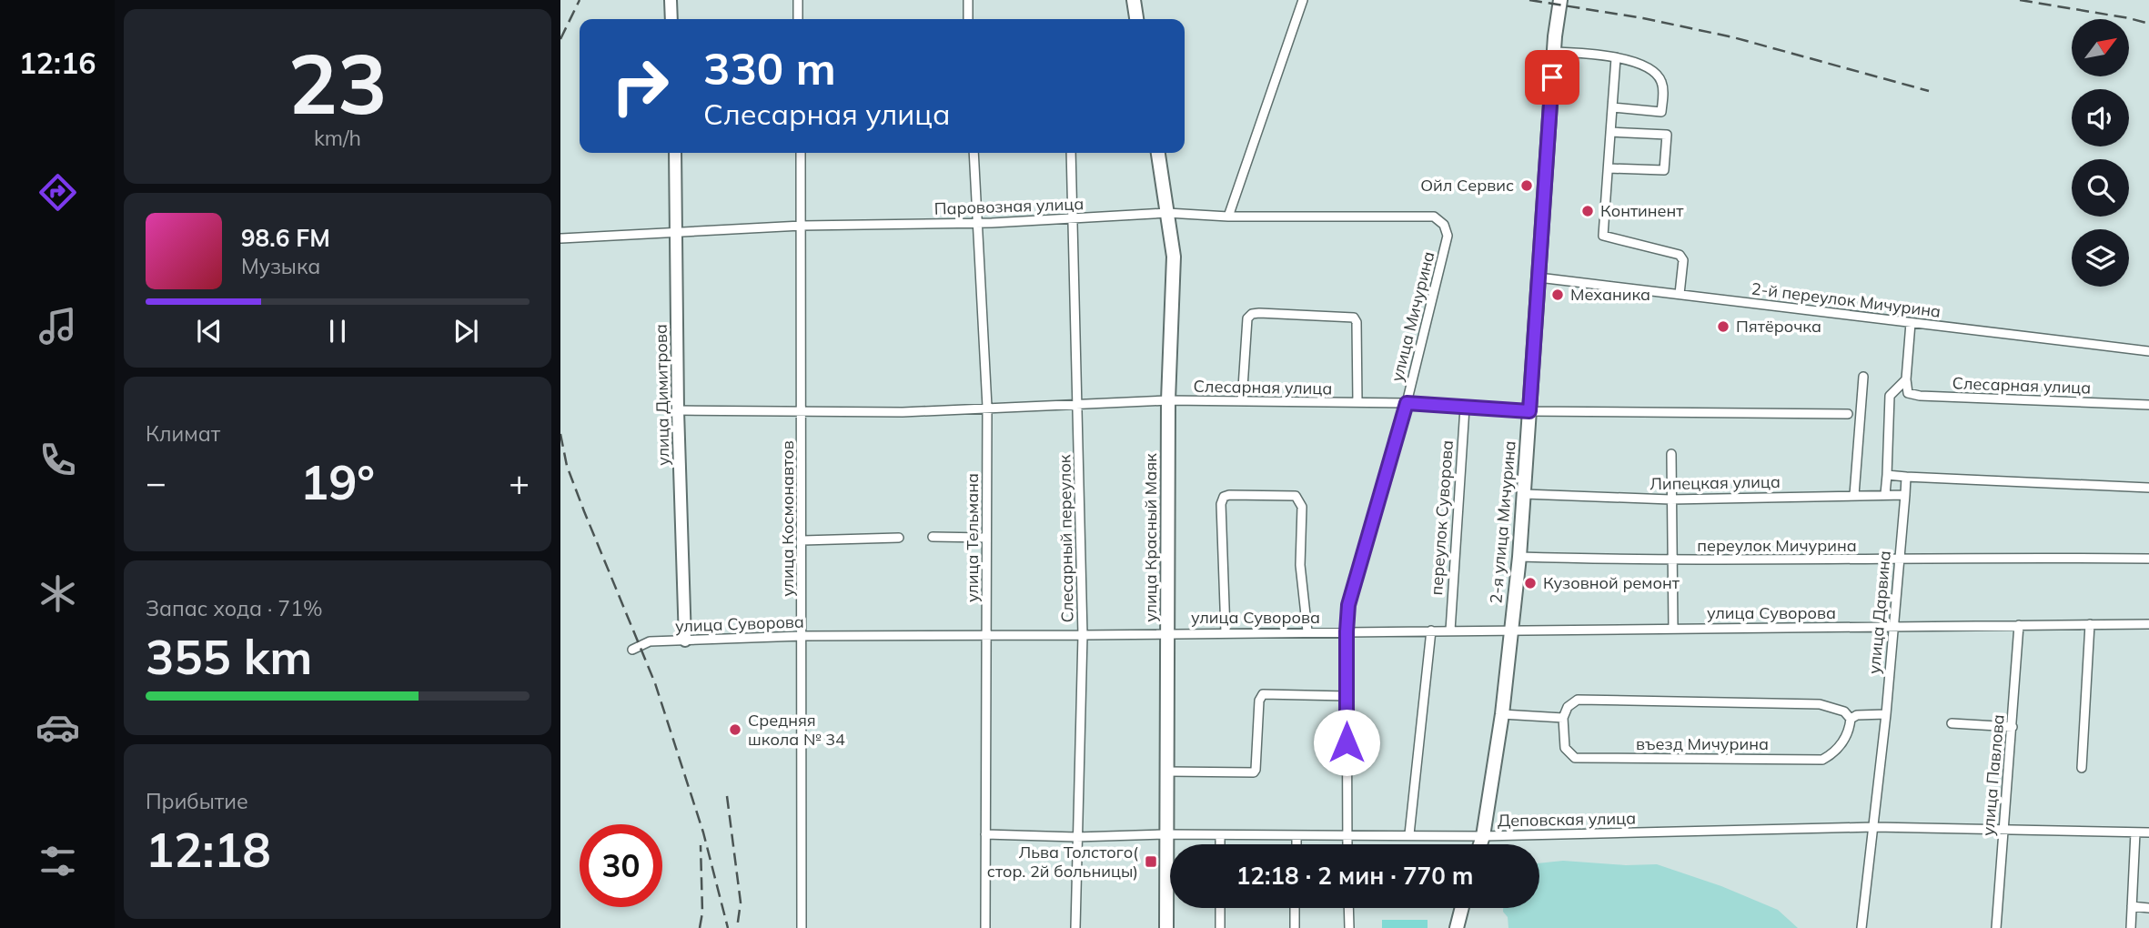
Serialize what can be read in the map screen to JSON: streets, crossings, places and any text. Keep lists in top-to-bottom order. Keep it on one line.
{"streets":{"main road":["2-я улица Мичурина","улица Красный Маяк"],"street":["Паровозная улица","2-й переулок Мичурина","улица Мичурина","Слесарная улица","улица Димитрова","Липецкая улица","переулок Суворова","улица Космонавтов","улица Тельмана","Слесарный переулок","переулок Мичурина","улица Дарвина","улица Суворова","въезд Мичурина","улица Павлова","Деповская улица"]},"crossings":[["Паровозная улица","улица Мичурина"],["Паровозная улица","улица Димитрова"],["Паровозная улица","улица Космонавтов"],["Паровозная улица","улица Тельмана"],["Паровозная улица","улица Красный Маяк"],["Паровозная улица","Слесарный переулок"],["2-й переулок Мичурина","2-я улица Мичурина"],["улица Мичурина","Слесарная улица"],["улица Мичурина","улица Суворова"],["улица Мичурина","Деповская улица"],["Слесарная улица","улица Димитрова"],["Слесарная улица","переулок Суворова"],["Слесарная улица","улица Космонавтов"],["Слесарная улица","2-я улица Мичурина"],["Слесарная улица","улица Тельмана"],["Слесарная улица","улица Красный Маяк"],["Слесарная улица","Слесарный переулок"],["улица Димитрова","улица Суворова"],["Липецкая улица","2-я улица Мичурина"],["Липецкая улица","улица Дарвина"],["переулок Суворова","улица Суворова"],["улица Космонавтов","улица Суворова"],["2-я улица Мичурина","переулок Мичурина"],["2-я улица Мичурина","улица Суворова"],["2-я улица Мичурина","Деповская улица"],["улица Тельмана","улица Суворова"],["улица Тельмана","Деповская улица"],["улица Красный Маяк","улица Суворова"],["улица Красный Маяк","Деповская улица"],["Слесарный переулок","улица Суворова"],["Слесарный переулок","Деповская улица"],["переулок Мичурина","улица Дарвина"],["улица Дарвина","улица Суворова"],["улица Дарвина","Деповская улица"],["улица Суворова","улица Павлова"],["улица Павлова","Деповская улица"]],"places":{"other":["Ойл Сервис","Континент","Механика","Пятёрочка","Кузовной ремонт","Средняя школа № 34"],"transit":["Льва Толстого( стор. 2й больницы)"]},"north":"top right","page":{"tabs":"12:16","tile":[["23","km/h"],"Климат",["Запас хода · 71%","355 km"],["Прибытие","12:18"]],"turn":["330 m","Слесарная улица"],"song":["98.6 FM","Музыка"],"heat":["−","19°","+"],"limit":"30","trip":"12:18 · 2 мин · 770 m"}}
